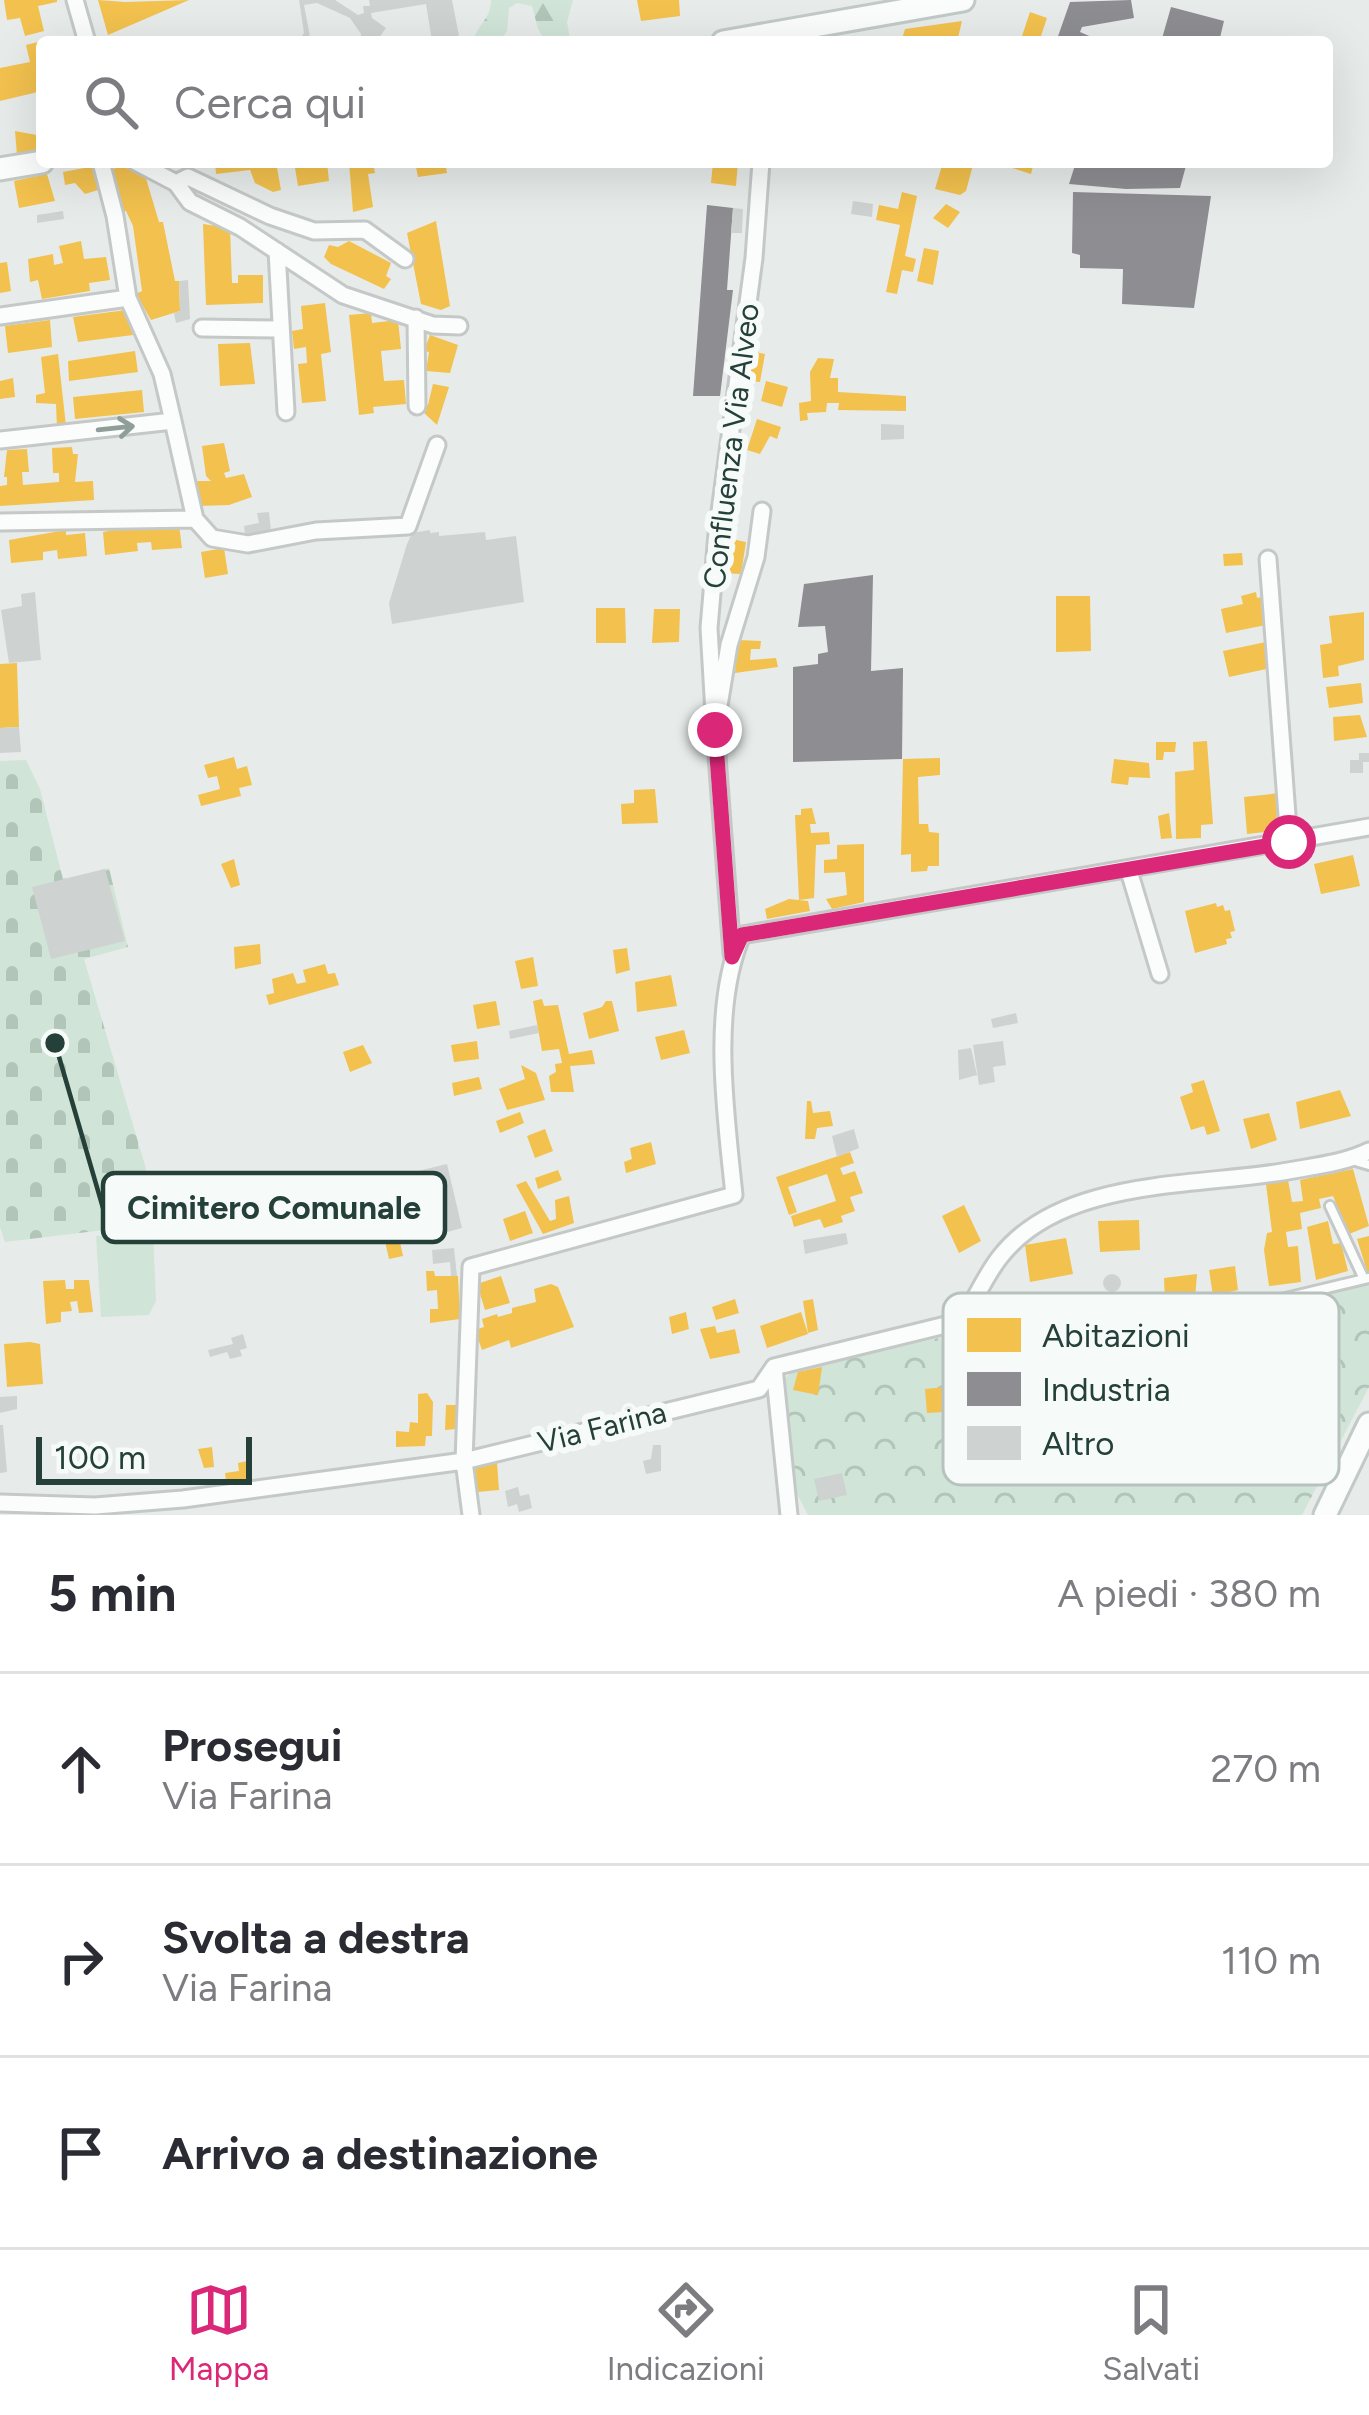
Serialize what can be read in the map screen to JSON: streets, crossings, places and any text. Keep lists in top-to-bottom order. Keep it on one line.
{"streets":{"street":["Confluenza Via Alveo","Via Farina"]},"places":["Cimitero Comunale"],"legend":["Abitazioni","Industria","Altro"],"scale_bar":"100 m","page":{"search":"Cerca qui","scale":"100 m","heading":["5 min","A piedi · 380 m"],"list":[["Prosegui","Via Farina","270 m"],["Svolta a destra","Via Farina","110 m"],"Arrivo a destinazione"],"nav":["Mappa","Indicazioni","Salvati"]}}
